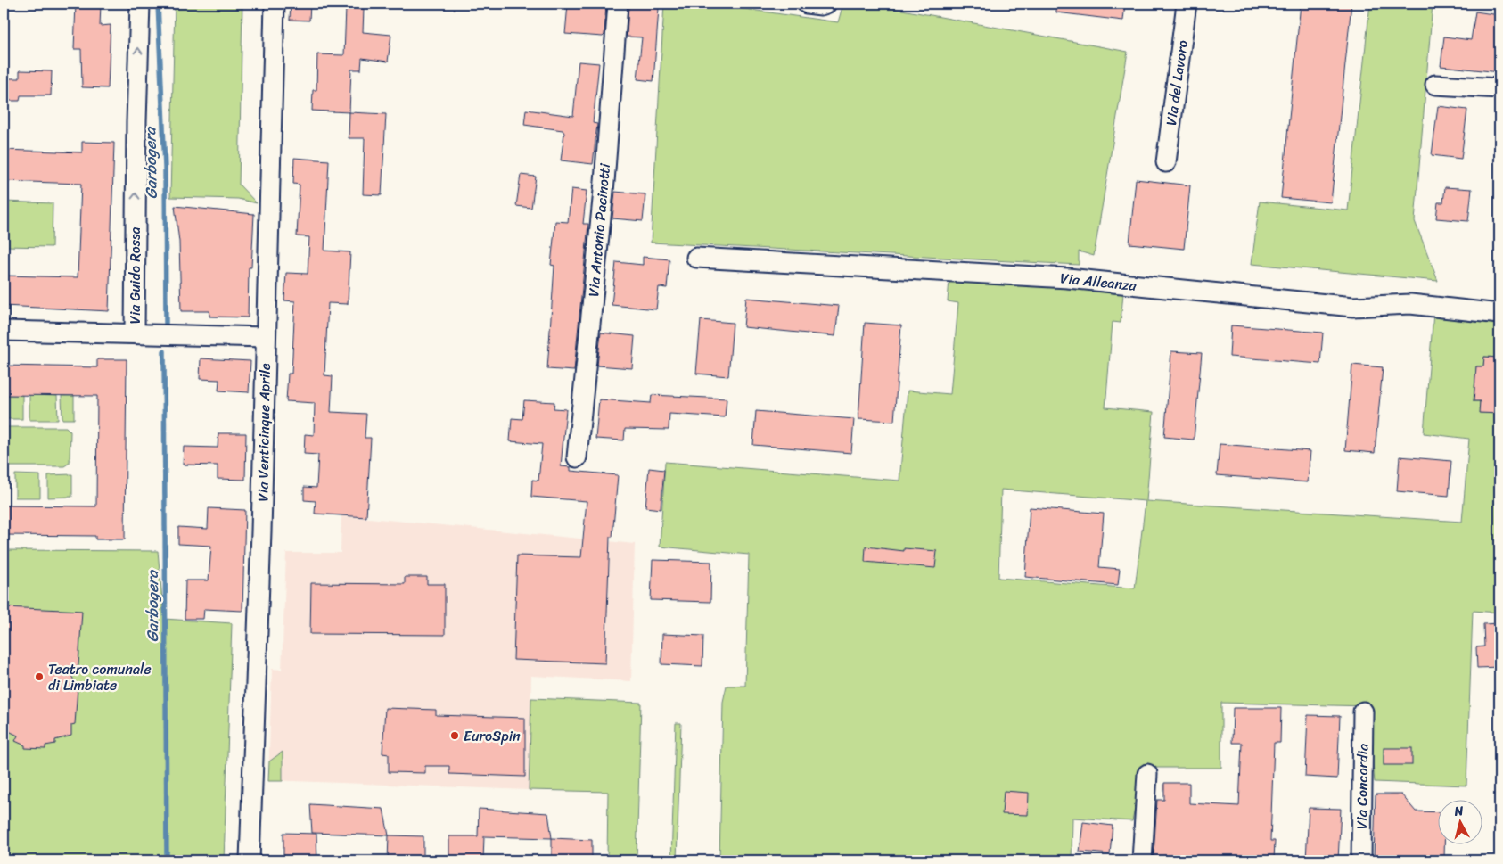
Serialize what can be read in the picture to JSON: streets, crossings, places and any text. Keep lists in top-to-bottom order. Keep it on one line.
{"streets":{"street":["Via del Lavoro","Via Antonio Pacinotti","Via Guido Rossa","Via Alleanza","Via Venticinque Aprile","Via Concordia"]},"one_way":["Via Guido Rossa"],"water":["Garbogera"],"places":["Teatro comunale di Limbiate","EuroSpin"],"north":"top"}
